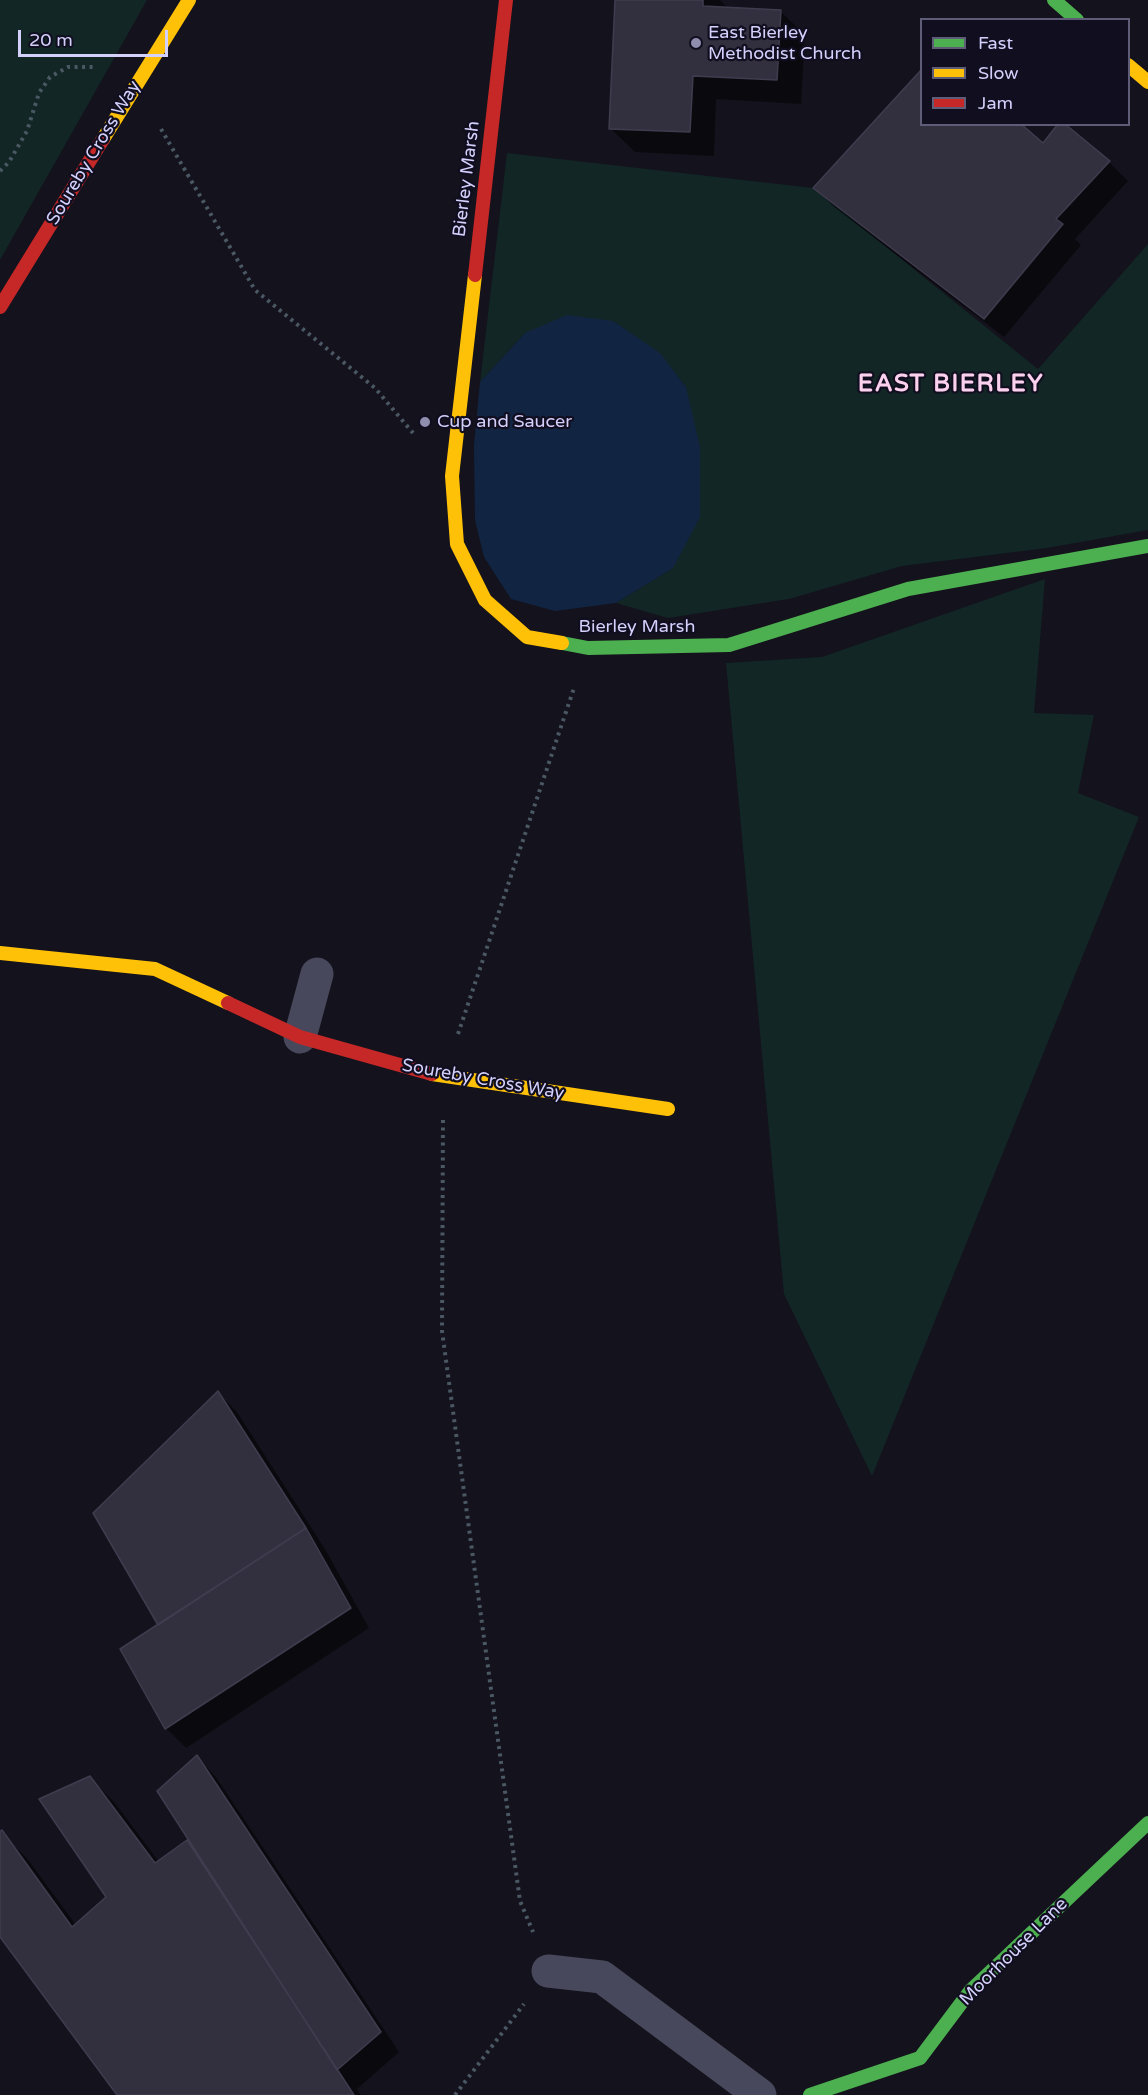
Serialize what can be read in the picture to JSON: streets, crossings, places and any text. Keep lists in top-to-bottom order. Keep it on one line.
{"streets":{"street":["Soureby Cross Way","Bierley Marsh","Moorhouse Lane"]},"districts":["EAST BIERLEY"],"places":["East Bierley Methodist Church","Cup and Saucer"],"legend":["Fast","Slow","Jam"],"scale_bar":"20 m"}
